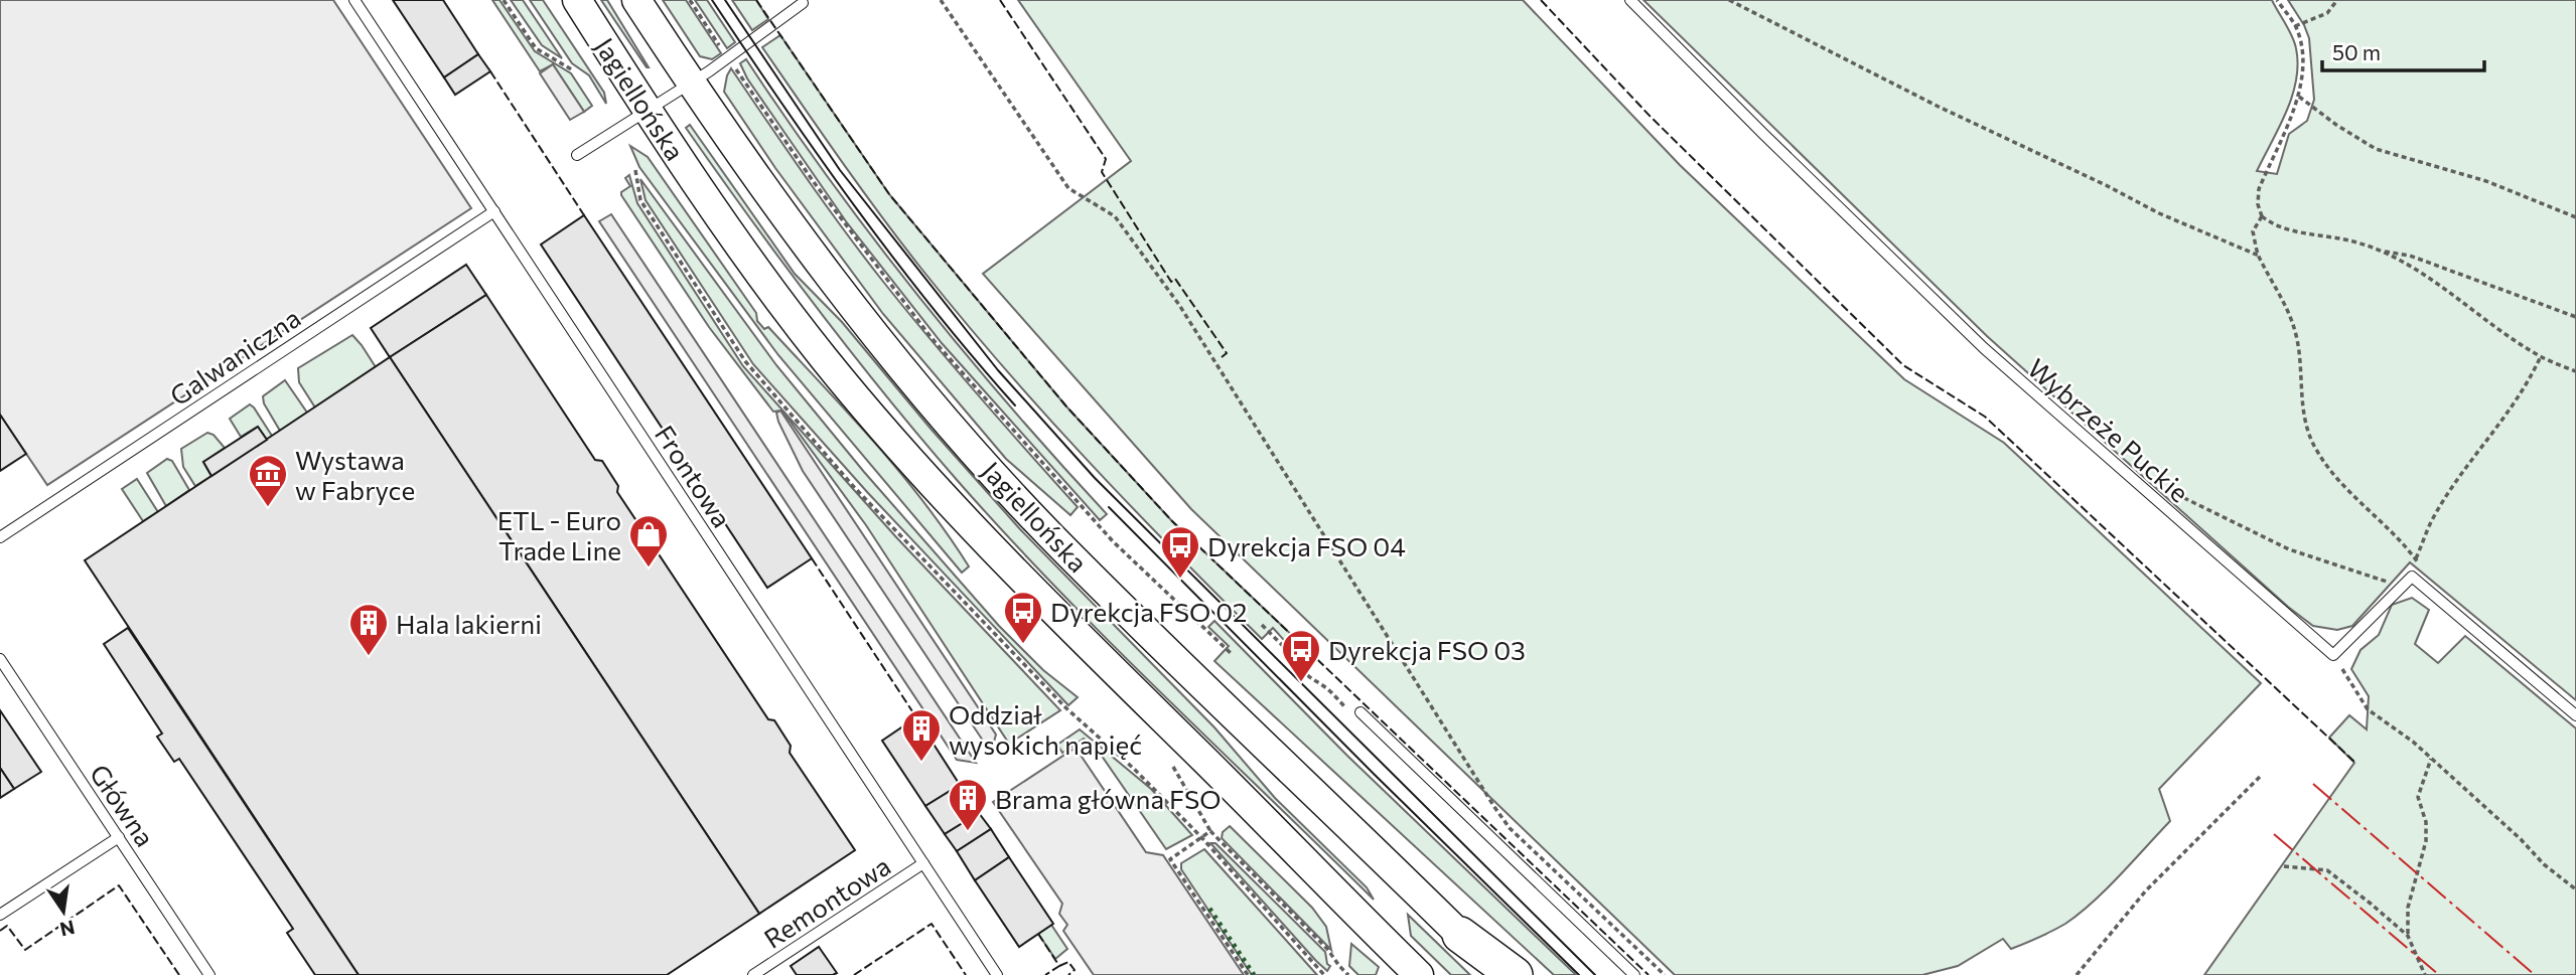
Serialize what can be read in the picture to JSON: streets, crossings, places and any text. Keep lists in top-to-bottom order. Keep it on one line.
{"streets":{"main road":["Jagiellońska"],"lane":["Galwaniczna","Wybrzeże Puckie","Frontowa","Główna","Remontowa"]},"crossings":[["Galwaniczna","Frontowa"],["Frontowa","Remontowa"]],"places":{"museum":["Wystawa w Fabryce"],"shop":["ETL - Euro Trade Line"],"bus stop":["Dyrekcja FSO 04","Dyrekcja FSO 02","Dyrekcja FSO 03"],"building":["Hala lakierni","Oddział wysokich napięć","Brama główna FSO"]},"scale_bar":"50 m","north":"bottom"}
